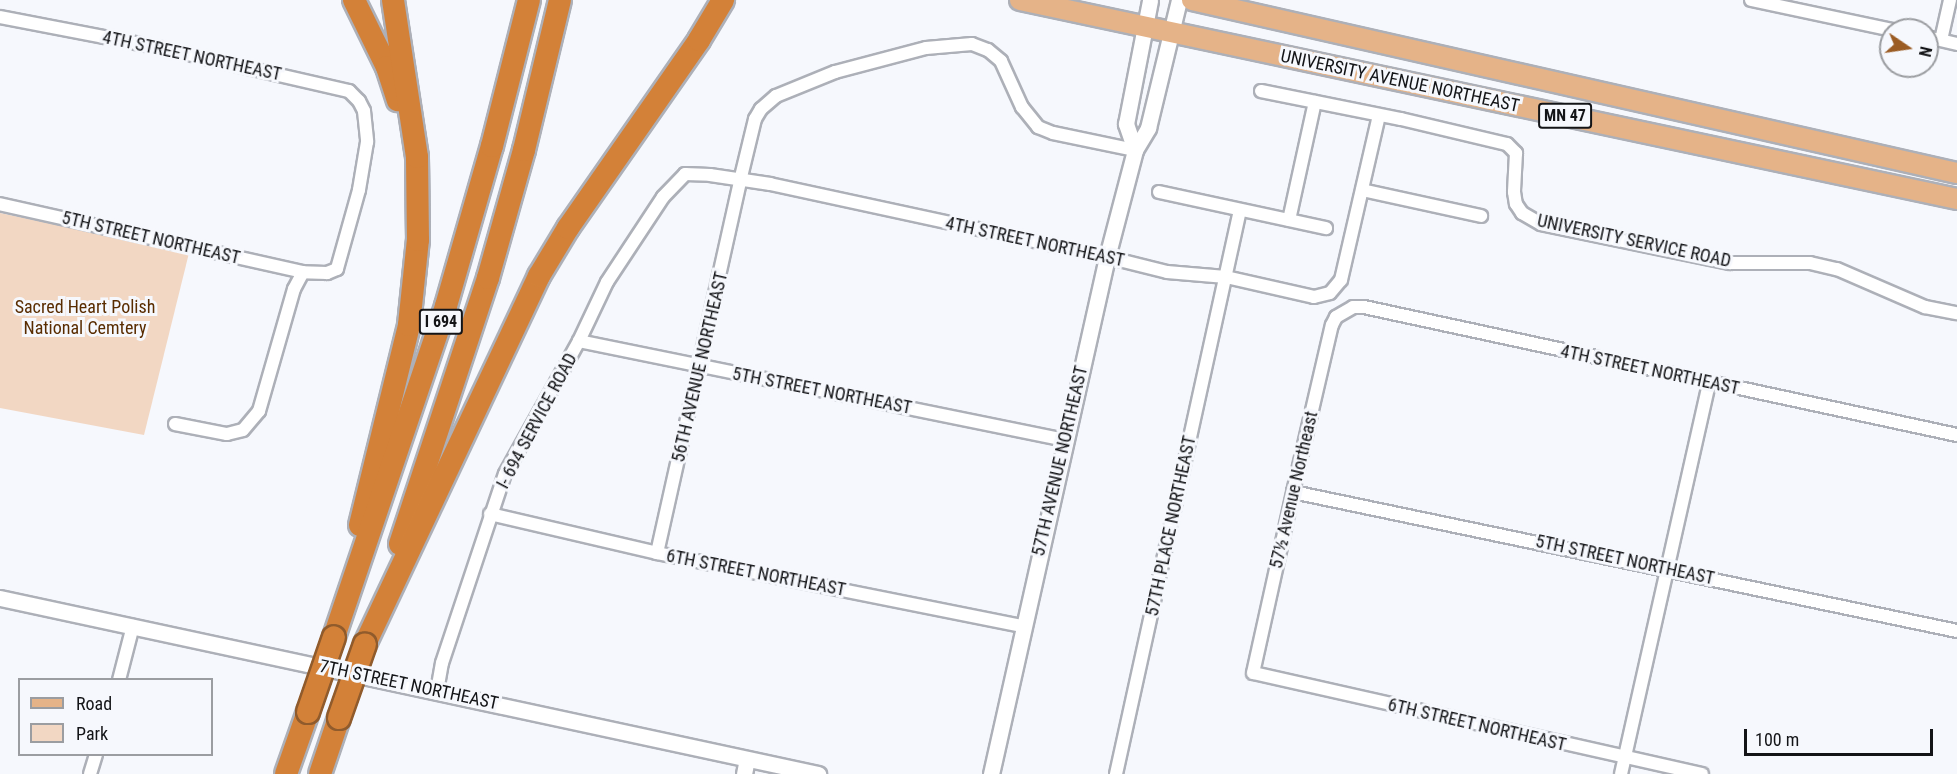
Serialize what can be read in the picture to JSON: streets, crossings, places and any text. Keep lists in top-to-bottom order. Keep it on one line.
{"streets":{"highway":["I 694"],"main road":["UNIVERSITY AVENUE NORTHEAST","MN 47"],"street":["4TH STREET NORTHEAST","5TH STREET NORTHEAST","UNIVERSITY SERVICE ROAD","56TH AVENUE NORTHEAST","I- 694 SERVICE ROAD","57TH AVENUE NORTHEAST","57½ Avenue Northeast","57TH PLACE NORTHEAST","6TH STREET NORTHEAST","7TH STREET NORTHEAST"]},"crossings":[["4TH STREET NORTHEAST","5TH STREET NORTHEAST"],["4TH STREET NORTHEAST","56TH AVENUE NORTHEAST"],["4TH STREET NORTHEAST","I- 694 SERVICE ROAD"],["4TH STREET NORTHEAST","57TH AVENUE NORTHEAST"],["4TH STREET NORTHEAST","57½ Avenue Northeast"],["4TH STREET NORTHEAST","57TH PLACE NORTHEAST"],["UNIVERSITY AVENUE NORTHEAST","57TH AVENUE NORTHEAST"],["5TH STREET NORTHEAST","56TH AVENUE NORTHEAST"],["5TH STREET NORTHEAST","I- 694 SERVICE ROAD"],["5TH STREET NORTHEAST","57TH AVENUE NORTHEAST"],["5TH STREET NORTHEAST","57½ Avenue Northeast"],["56TH AVENUE NORTHEAST","6TH STREET NORTHEAST"],["I- 694 SERVICE ROAD","6TH STREET NORTHEAST"],["I- 694 SERVICE ROAD","7TH STREET NORTHEAST"],["57TH AVENUE NORTHEAST","6TH STREET NORTHEAST"],["57½ Avenue Northeast","6TH STREET NORTHEAST"]],"parks":["Sacred Heart Polish National Cemtery"],"legend":["Road","Park"],"scale_bar":"100 m","north":"right"}
